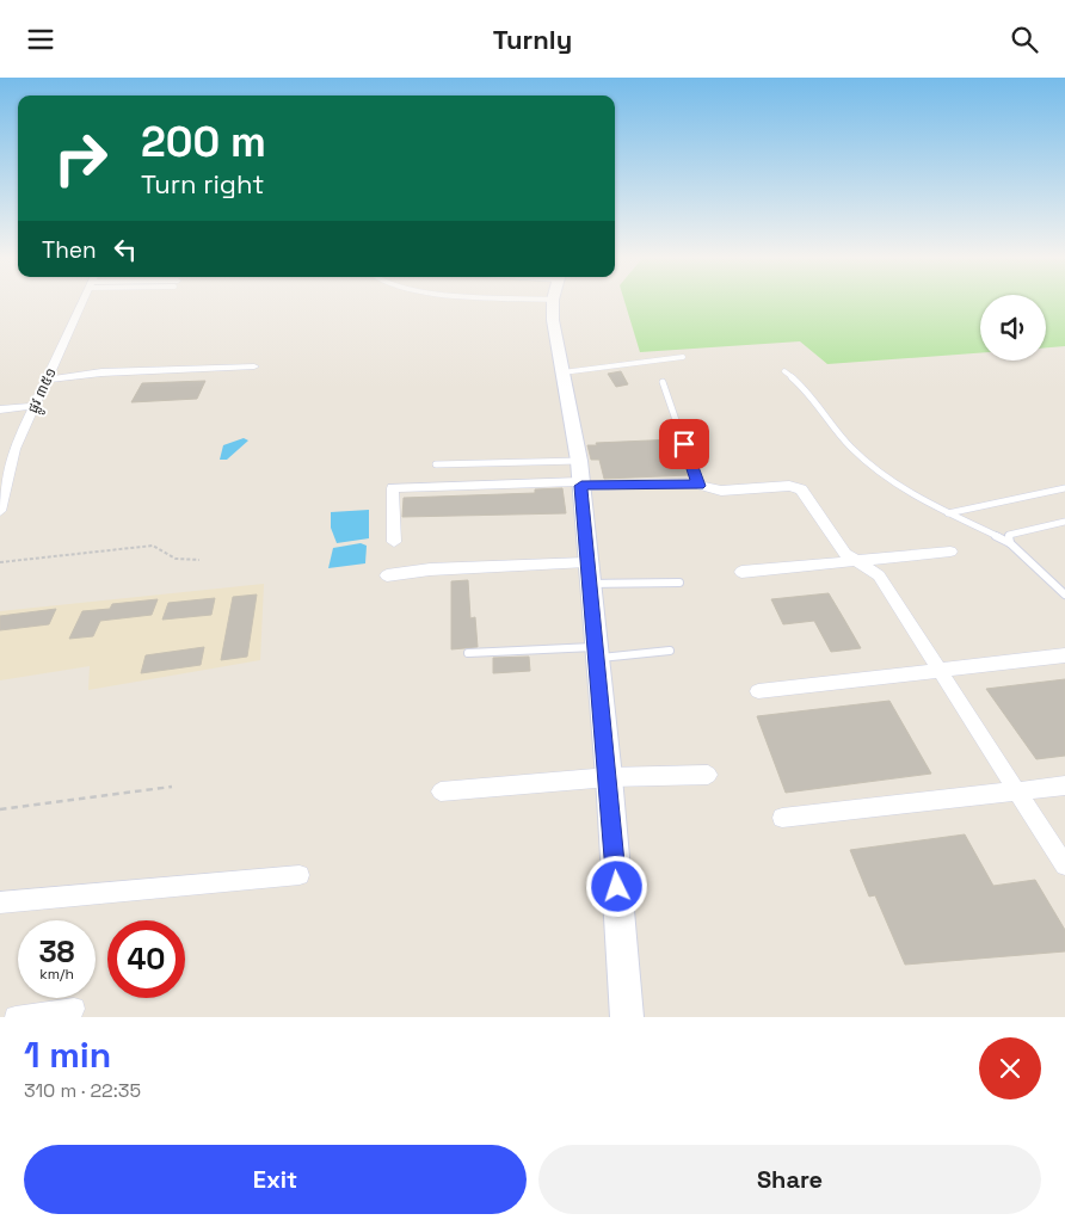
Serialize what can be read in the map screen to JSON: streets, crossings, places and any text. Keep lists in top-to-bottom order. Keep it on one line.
{"streets":{"street":["ផ្លូវ ៣៥១"]},"page":{"header":"Turnly","turn":["200 m","Turn right"],"then":"Then","speed":"38 km/h","limit":"40","heading":["1 min","310 m · 22:35"],"buttons":["Exit","Share"]}}
